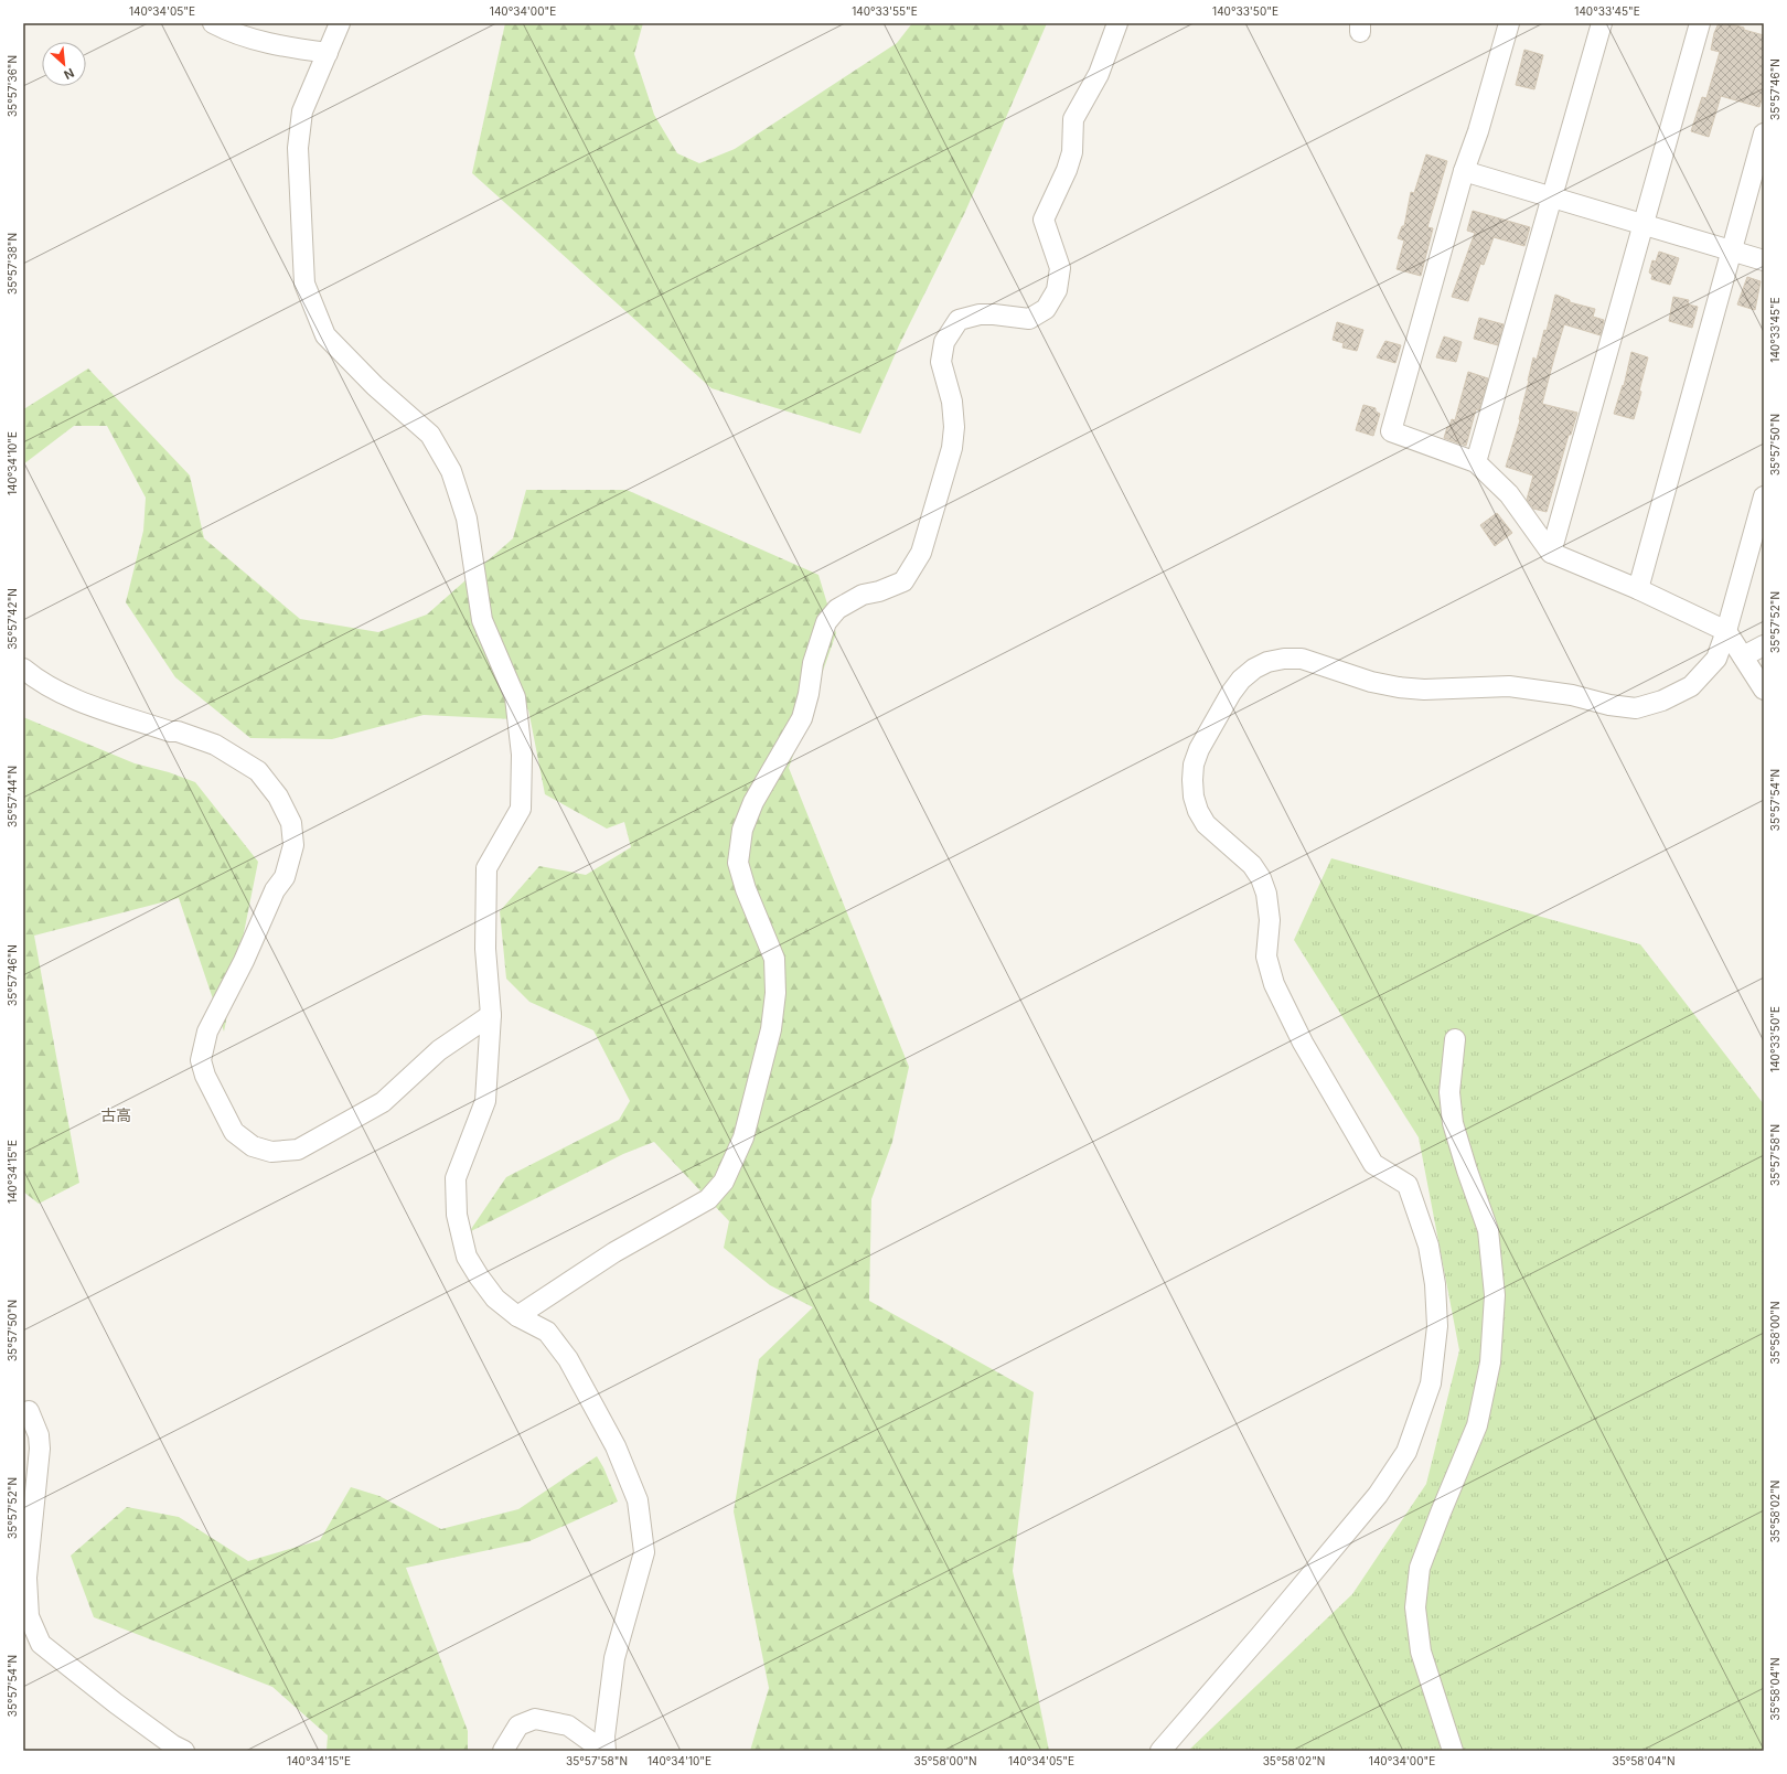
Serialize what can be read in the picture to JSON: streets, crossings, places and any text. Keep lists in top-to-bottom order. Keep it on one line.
{"districts":["古高"],"north":"bottom right","coordinates":["140°34'05\"E","140°34'00\"E","140°33'55\"E","140°33'50\"E","140°33'45\"E","35°57'36\"N","35°57'46\"N","35°57'38\"N","35°57'50\"N","140°34'10\"E","35°57'42\"N","35°57'52\"N","35°57'44\"N","35°57'54\"N","35°57'58\"N","140°34'15\"E","35°58'00\"N","35°58'02\"N","35°58'04\"N"]}
